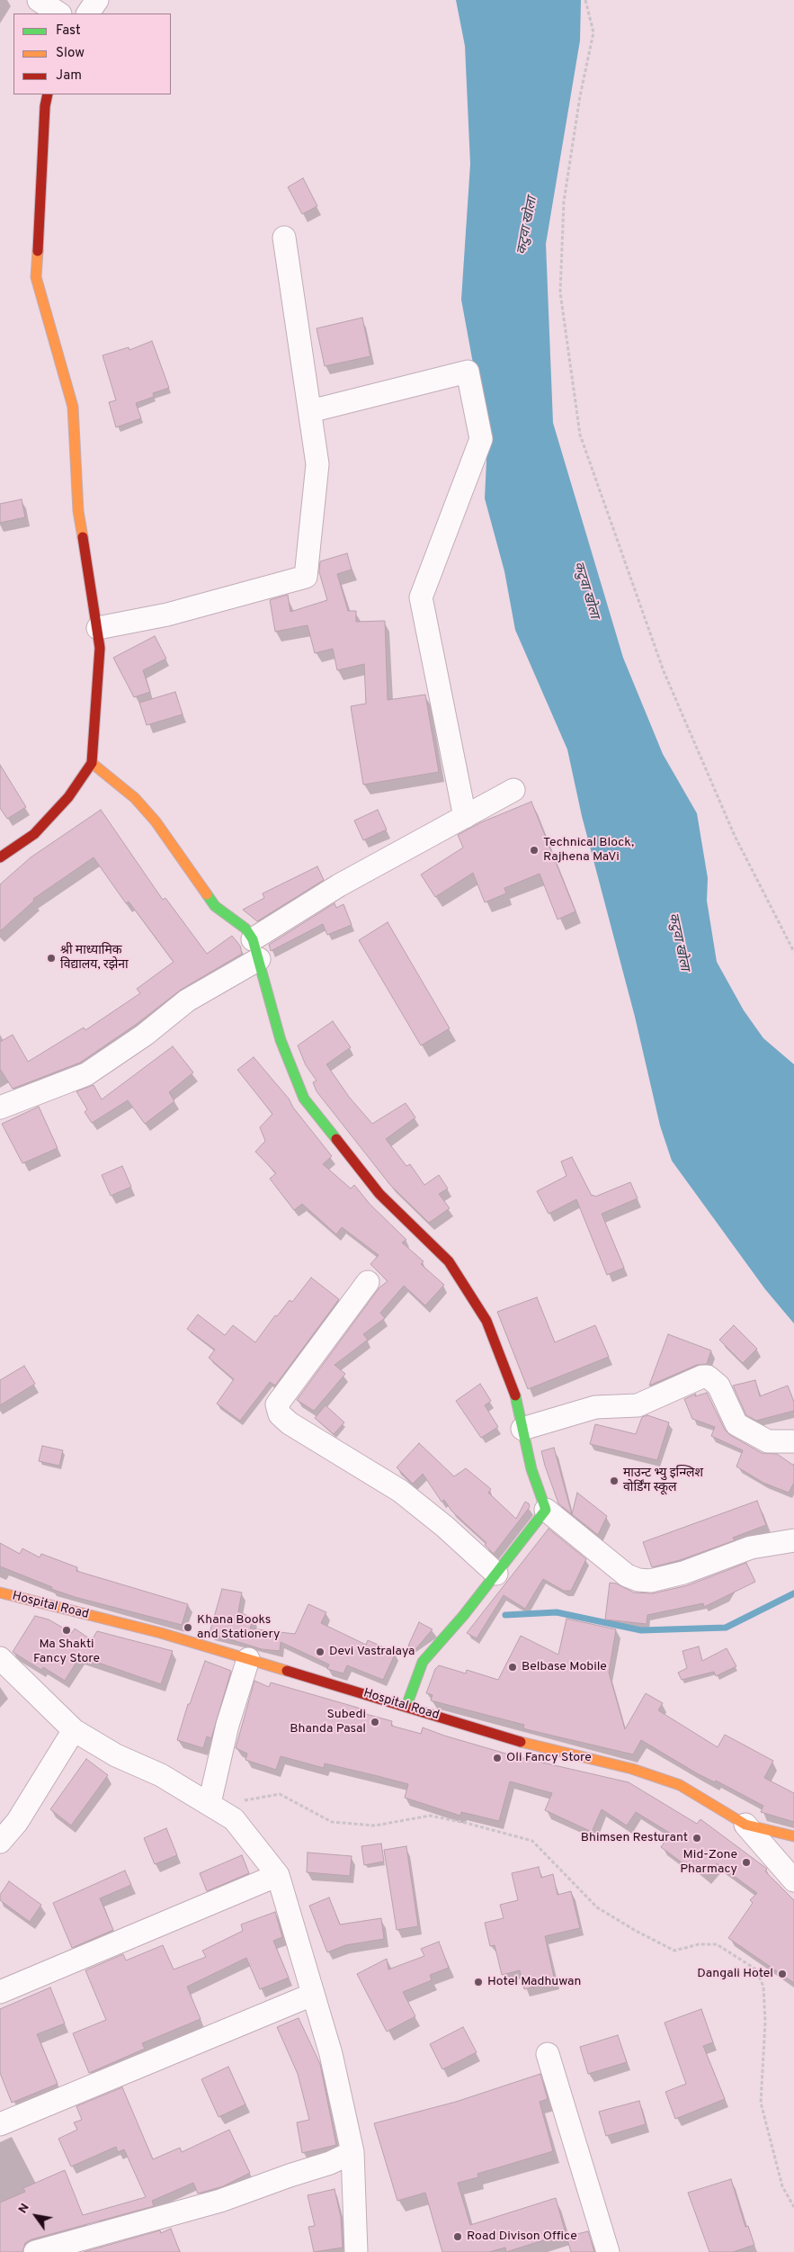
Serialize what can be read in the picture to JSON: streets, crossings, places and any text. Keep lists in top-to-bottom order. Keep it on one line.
{"streets":{"street":["Hospital Road"]},"water":["कटुवा खोला"],"places":["Technical Block, Rajhena MaVi","श्री माध्यामिक विद्यालय, रझेना","माउन्ट भ्यु इन्ग्लिश वोर्डिंग स्कूल","Khana Books and Stationery","Ma Shakti Fancy Store","Devi Vastralaya","Belbase Mobile","Subedi Bhanda Pasal","Oli Fancy Store","Bhimsen Resturant","Mid-Zone Pharmacy","Dangali Hotel","Hotel Madhuwan","Road Divison Office"],"legend":["Fast","Slow","Jam"],"north":"top left"}
